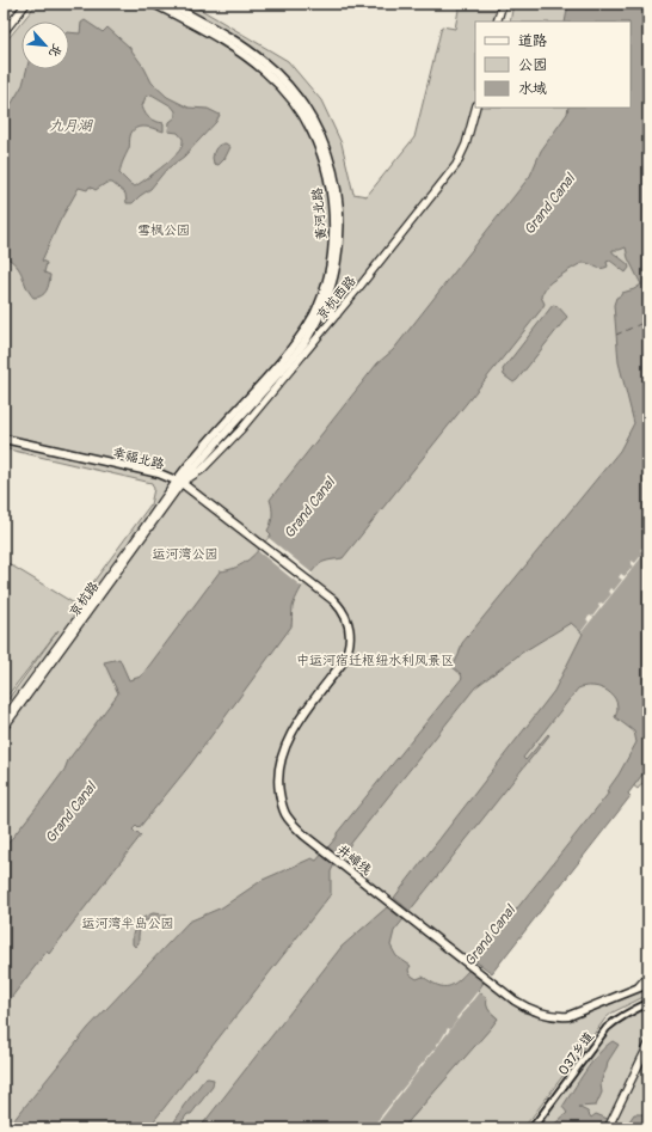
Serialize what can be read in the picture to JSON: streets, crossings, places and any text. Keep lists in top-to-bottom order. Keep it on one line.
{"streets":{"main road":["黄河北路","幸福北路","井嶂线"],"street":["京杭西路","京杭路","037乡道"]},"crossings":[["黄河北路","京杭西路"],["黄河北路","幸福北路"],["黄河北路","京杭路"],["京杭西路","幸福北路"],["京杭西路","京杭路"],["幸福北路","京杭路"],["幸福北路","井嶂线"]],"water":["九月湖","Grand Canal"],"parks":["雪枫公园","运河湾公园","中运河宿迁枢纽水利风景区","运河湾半岛公园"],"legend":["道路","公园","水域"],"north":"bottom right"}
